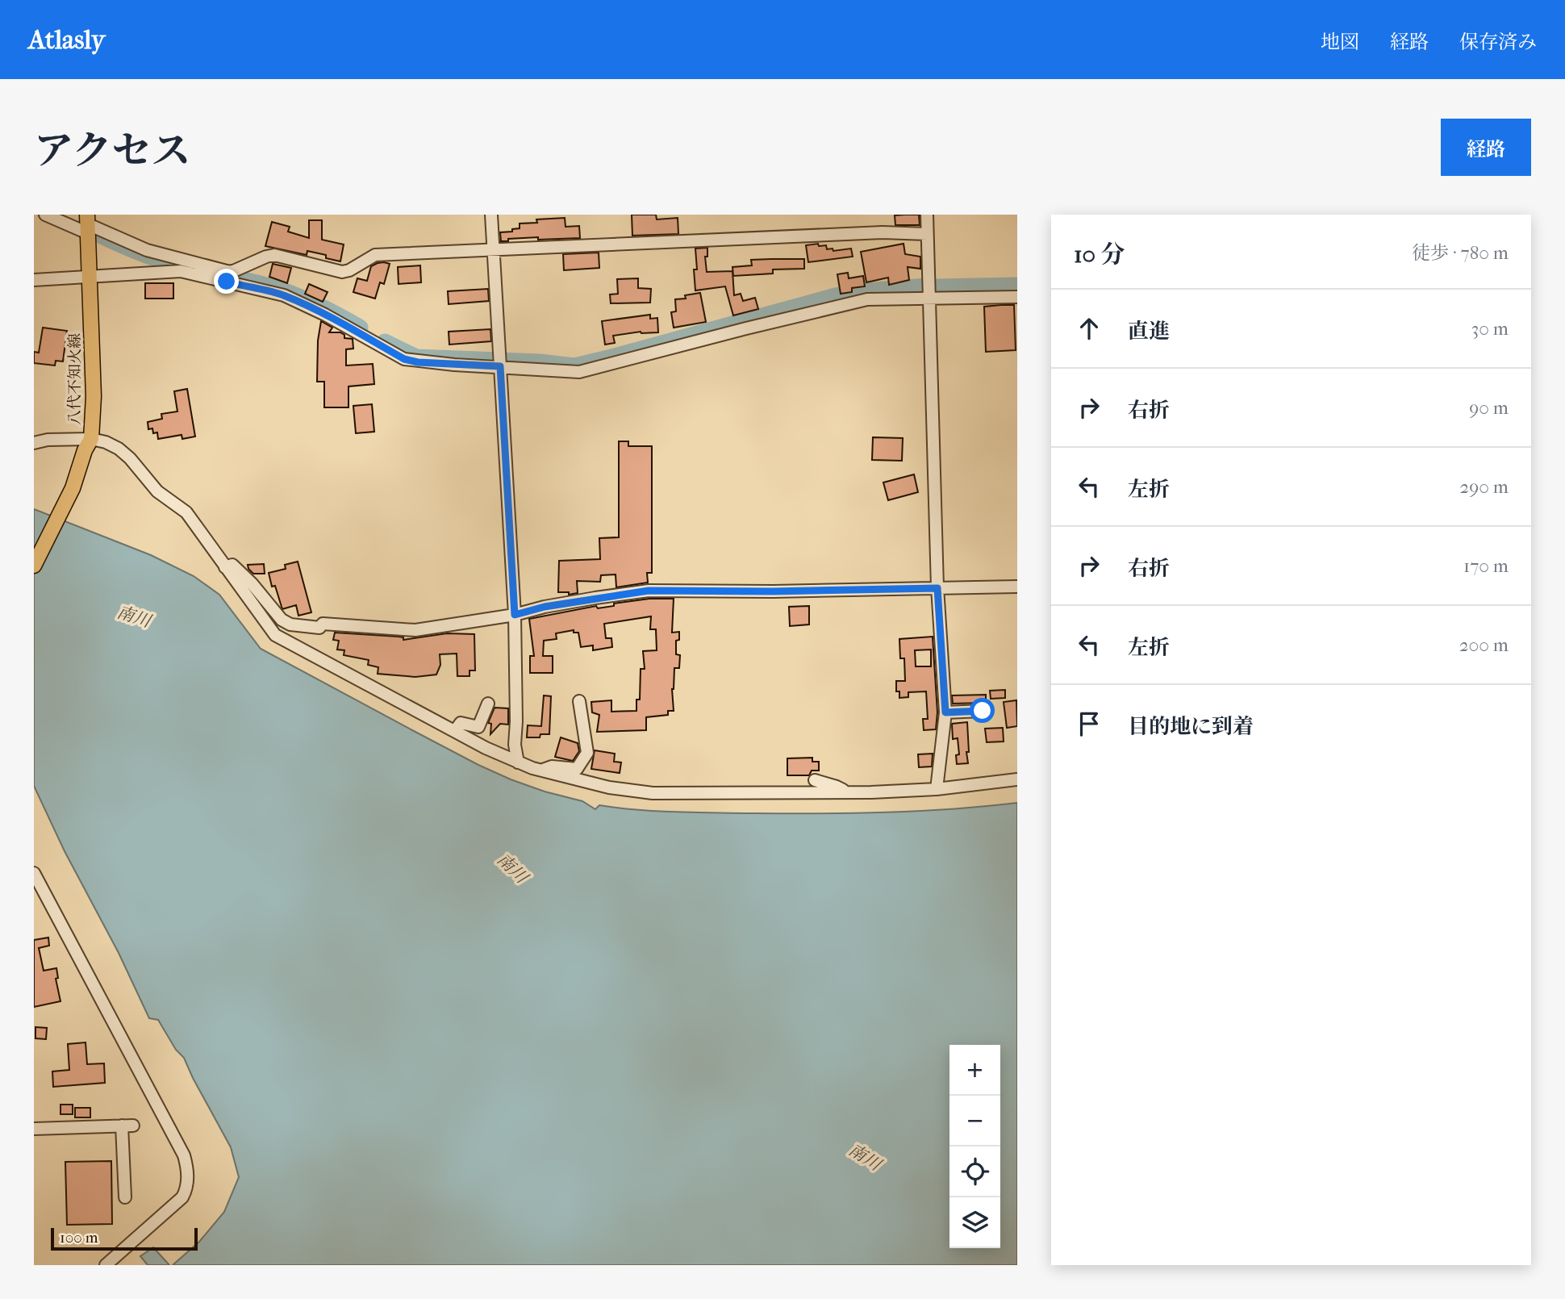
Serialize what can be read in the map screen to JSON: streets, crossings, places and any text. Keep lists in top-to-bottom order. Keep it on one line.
{"streets":{"main road":["八代不知火線"]},"water":["南川"],"scale_bar":"100 m","page":{"header":"Atlasly","nav":["地図","経路","保存済み"],"title":"アクセス","buttons":"経路","heading":["10 分","徒歩 · 780 m"],"list":[["直進","30 m"],["右折","90 m"],["左折","290 m"],["右折","170 m"],["左折","200 m"],"目的地に到着"],"map_buttons":["+","−"],"scale":"100 m"}}
